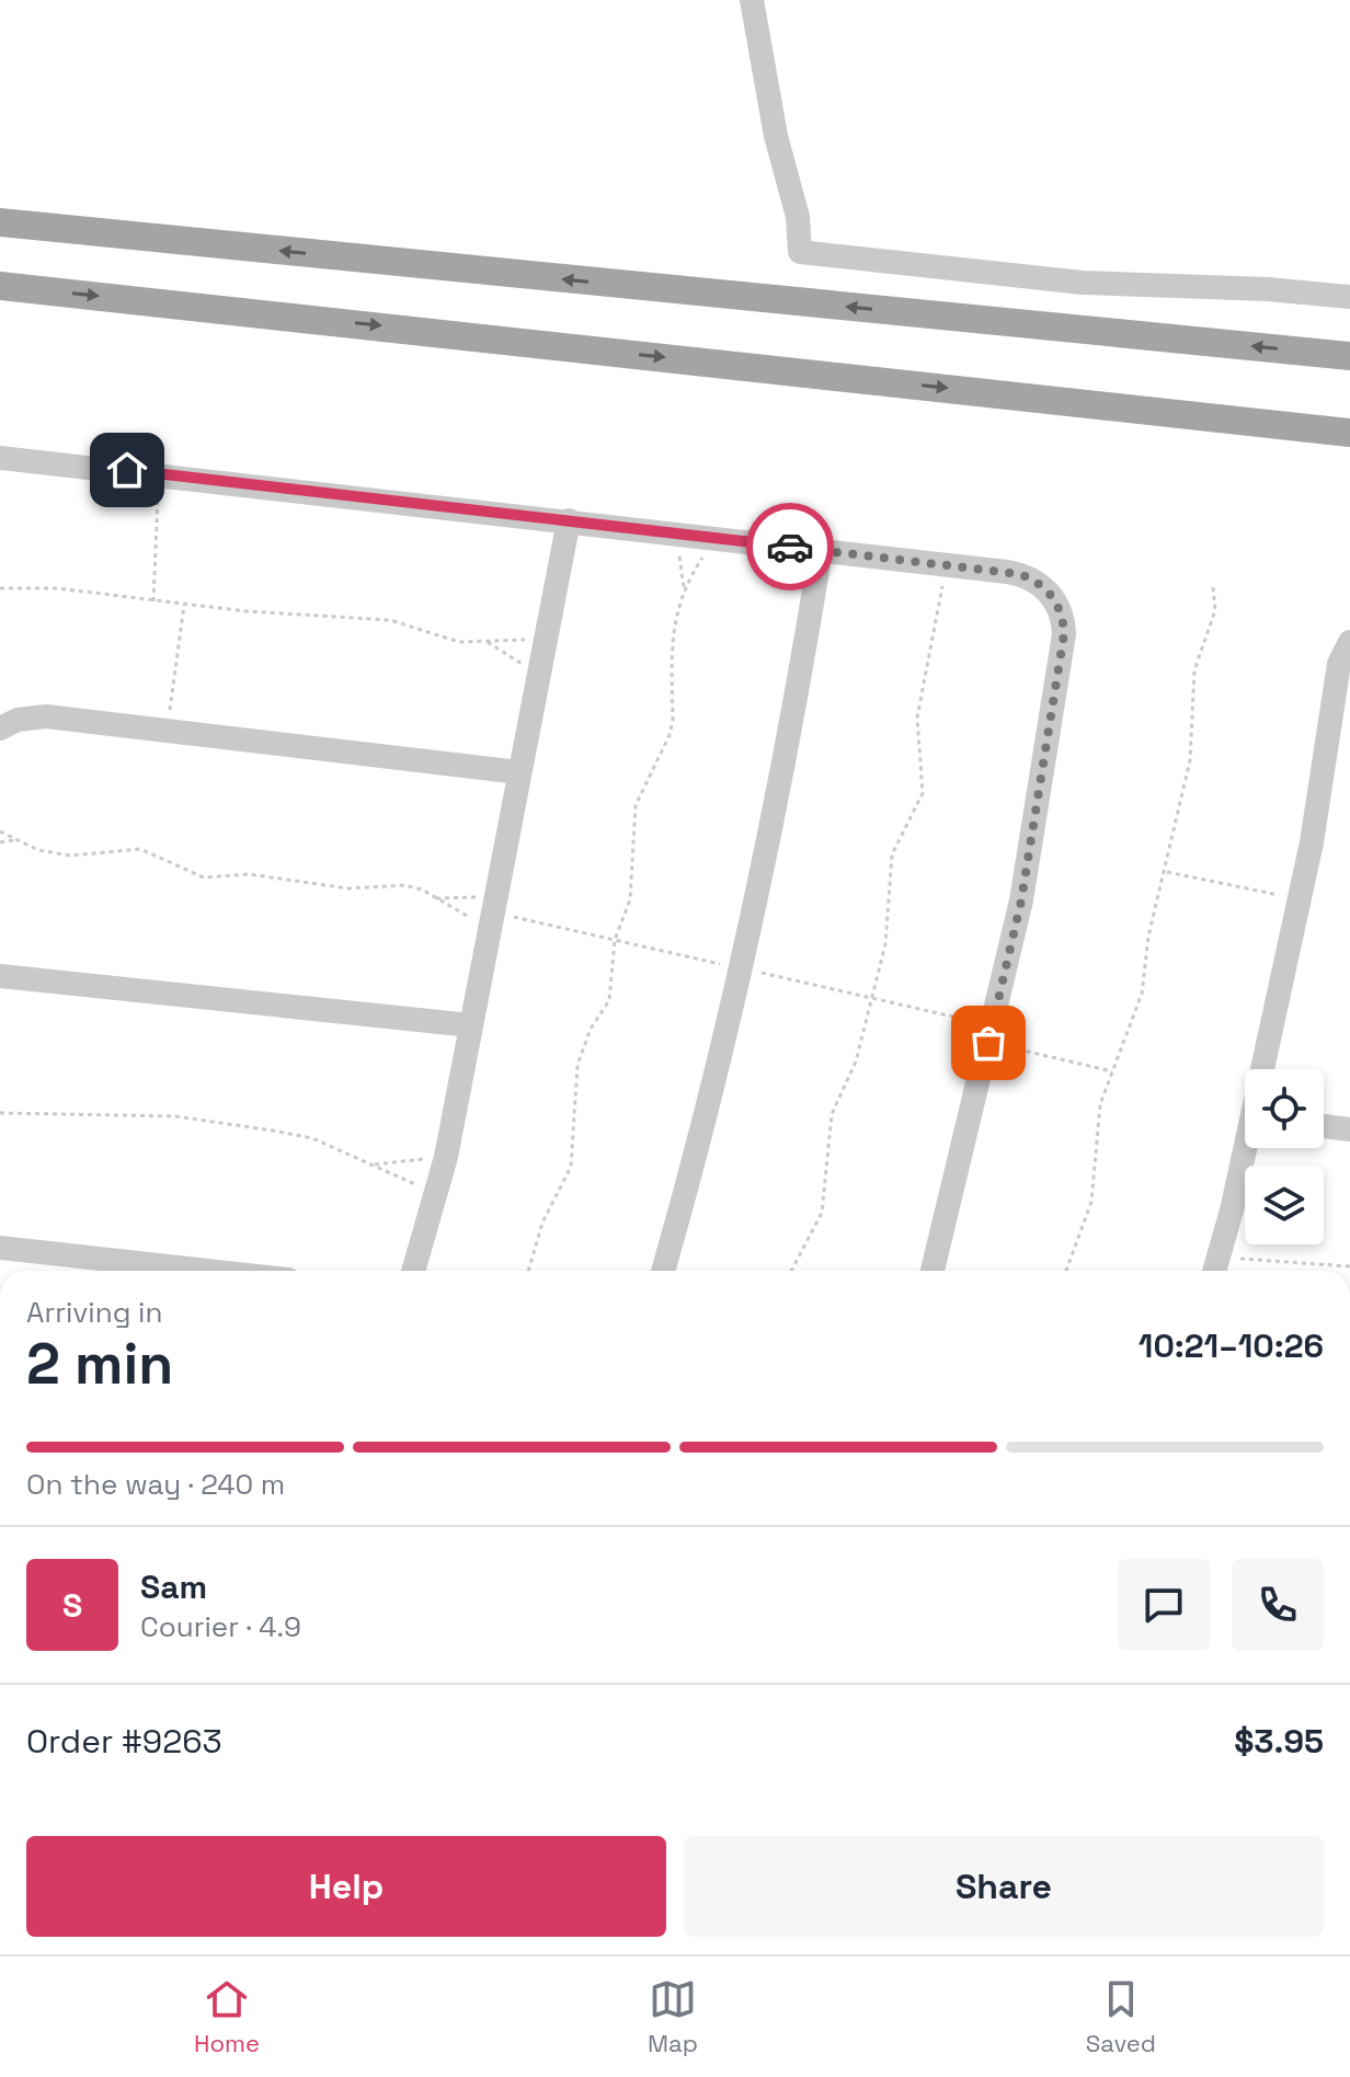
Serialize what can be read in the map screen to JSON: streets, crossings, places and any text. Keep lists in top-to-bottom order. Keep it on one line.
{"page":{"heading":["2 min","Arriving in","10:21–10:26"],"panel":["Sam","Courier · 4.9","Order #9263","$3.95"],"bar":"On the way · 240 m","round":"S","buttons":["Help","Share"],"tabs":["Home","Map","Saved"]}}
